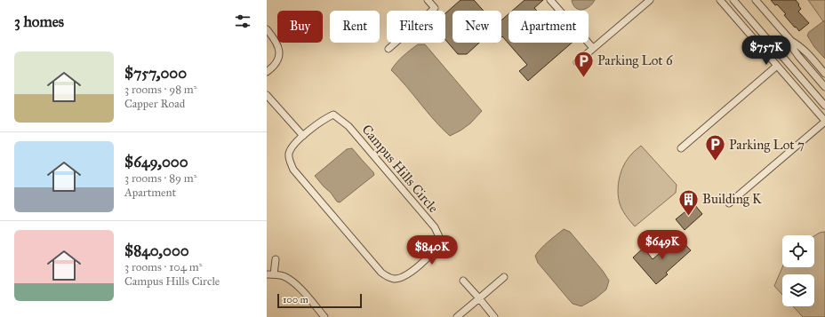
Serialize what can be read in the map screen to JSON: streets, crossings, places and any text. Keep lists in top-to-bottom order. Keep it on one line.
{"streets":{"street":["Campus Hills Circle"]},"places":{"parking":["Parking Lot 6","Parking Lot 7"],"building":["Building K"]},"scale_bar":"100 m","page":{"heading":"3 homes","chip":["Buy","Rent","Filters","New","Apartment"],"price":["$757K","$649K","$840K"],"list":[{"name":"$757,000","note":"3 rooms · 98 m² · Capper Road"},{"name":"$649,000","note":"3 rooms · 89 m² · Apartment"},{"name":"$840,000","note":"3 rooms · 104 m² · Campus Hills Circle"}],"scale":"100 m"}}
